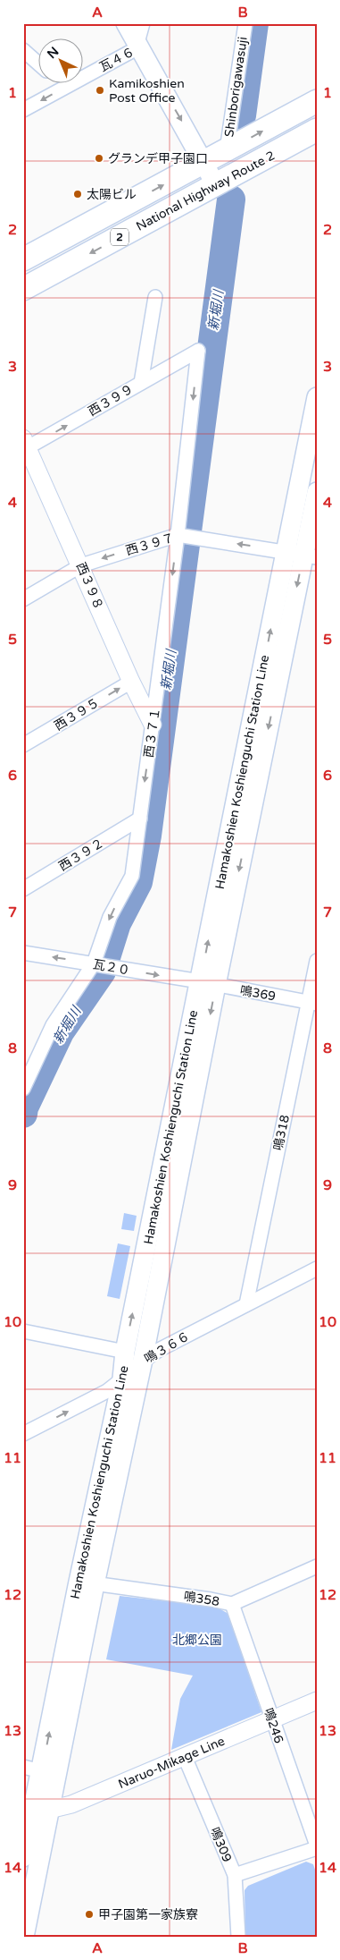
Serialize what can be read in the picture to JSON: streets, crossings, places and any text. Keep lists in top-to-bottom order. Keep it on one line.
{"streets":{"highway":["National Highway Route 2","2"],"main road":["Hamakoshien Koshienguchi Station Line"],"street":["瓦４６","Shinborigawasuji","西３９９","西３９７","西３９８","西３９５","西３７１","西３９２","瓦２０","鳴369","鳴318","鳴３６６","鳴358","鳴246","Naruo-Mikage Line","鳴309"]},"crossings":[["Shinborigawasuji","National Highway Route 2"],["西３９９","西３９８"],["西３９９","西３７１"],["西３９７","西３９８"],["西３９７","西３７１"],["西３９７","Hamakoshien Koshienguchi Station Line"],["西３９８","西３９５"],["西３９８","西３７１"],["西３７１","西３９２"],["西３７１","瓦２０"],["Hamakoshien Koshienguchi Station Line","瓦２０"],["Hamakoshien Koshienguchi Station Line","鳴369"],["Hamakoshien Koshienguchi Station Line","鳴３６６"],["Hamakoshien Koshienguchi Station Line","鳴358"],["Hamakoshien Koshienguchi Station Line","Naruo-Mikage Line"],["瓦２０","鳴369"],["鳴369","鳴318"],["鳴318","鳴３６６"],["鳴358","鳴246"],["鳴246","Naruo-Mikage Line"],["Naruo-Mikage Line","鳴309"]],"one_way":["瓦４６","西３９９","西３９７","西３９５","西３７１"],"water":["新堀川"],"parks":["北郷公園"],"places":["Kamikoshien Post Office","グランデ甲子園口","太陽ビル","甲子園第一家族寮"],"north":"top left","grid":{"columns":["A","B"],"rows":["1","2","3","4","5","6","7","8","9","10","11","12","13","14"]}}
